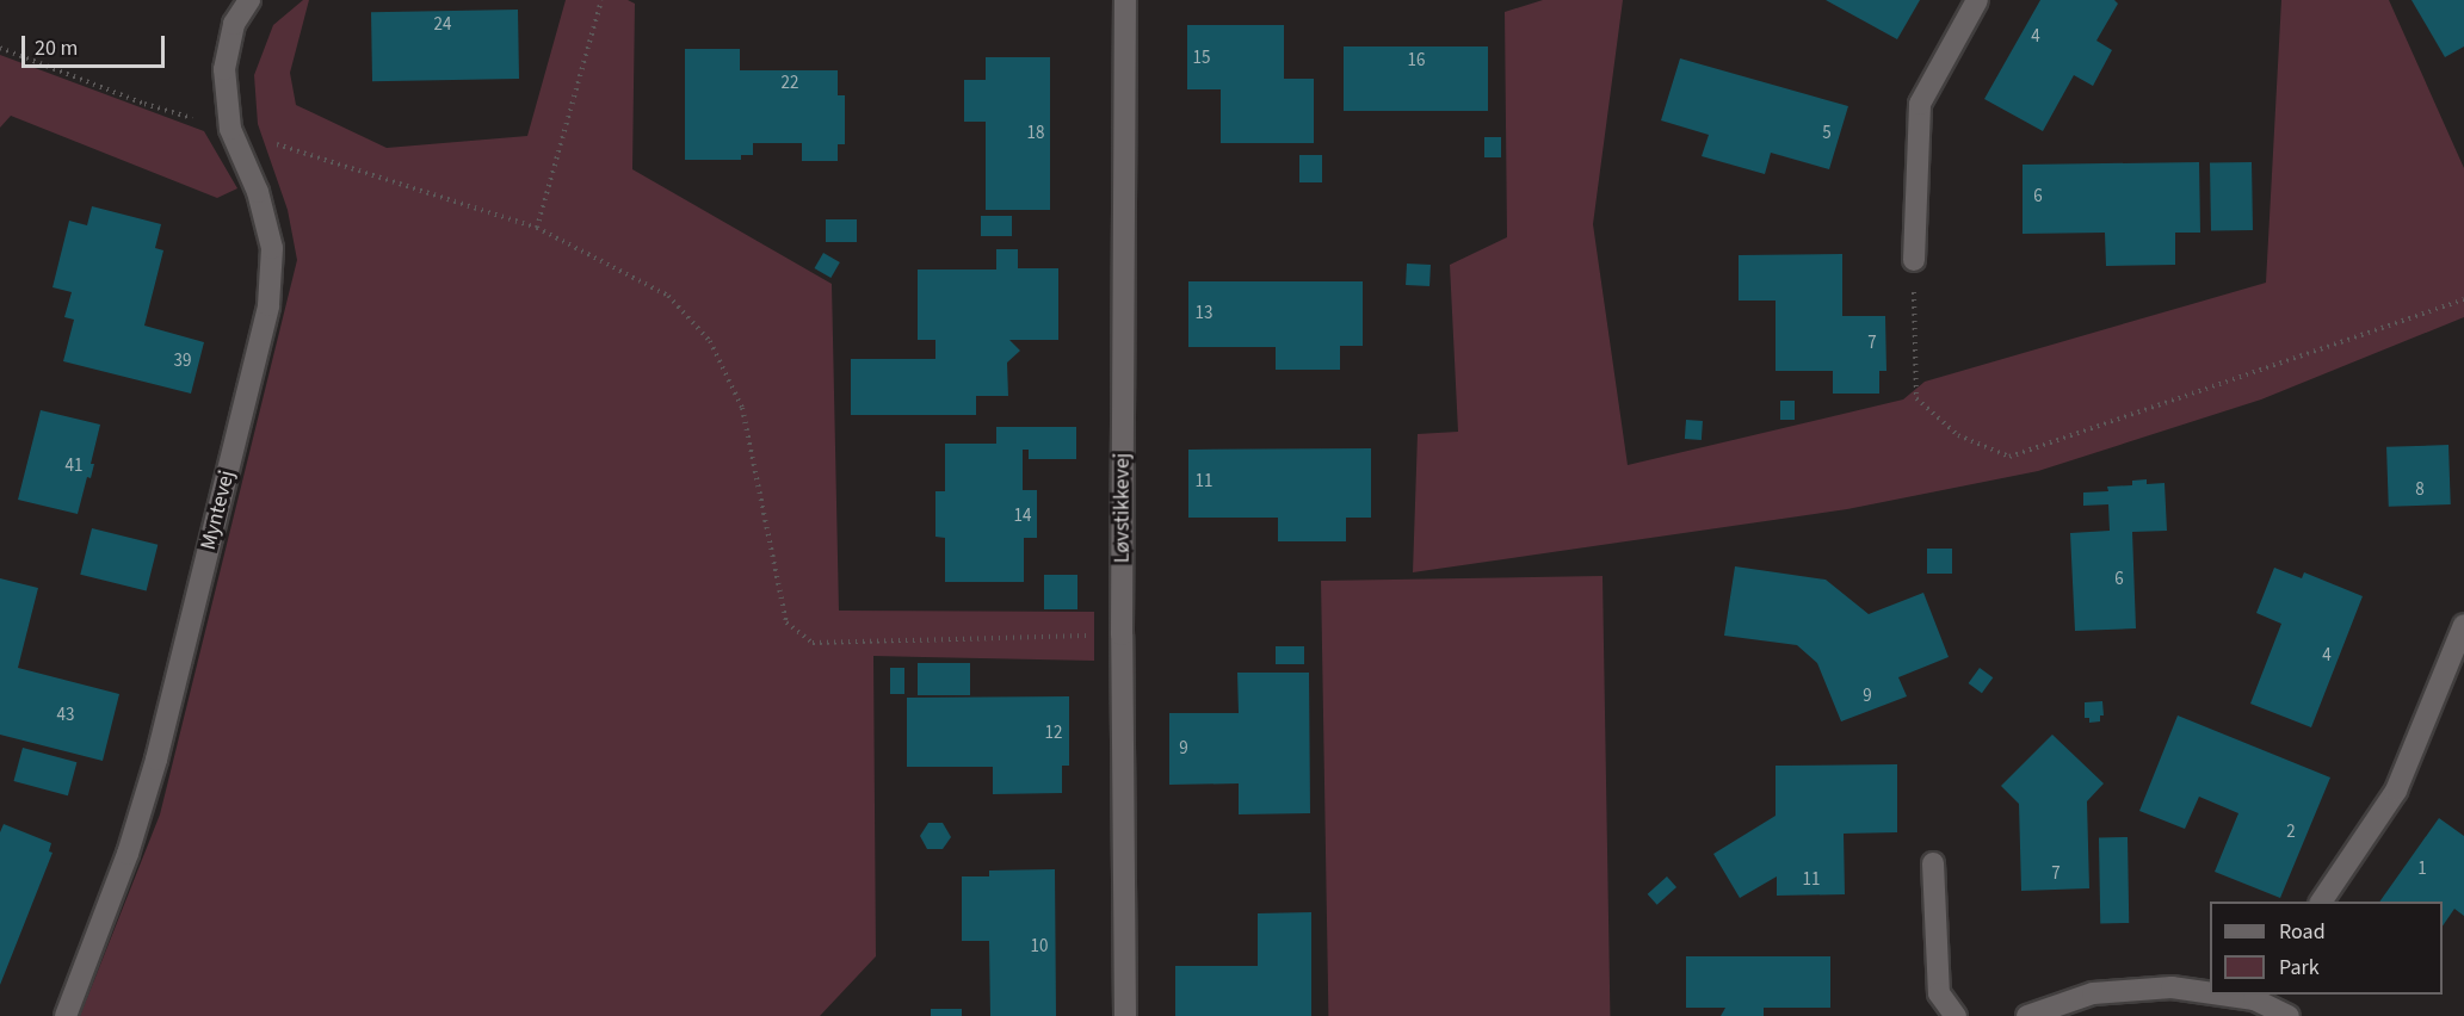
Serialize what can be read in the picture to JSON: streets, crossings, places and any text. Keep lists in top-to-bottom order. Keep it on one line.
{"streets":{"street":["Løvstikkevej","Myntevej"]},"house_numbers":["24","4","15","16","22","18","5","6","13","7","39","41","11","8","14","6","4","9","43","12","9","2","1","7","11","10"],"legend":["Road","Park"],"scale_bar":"20 m"}
